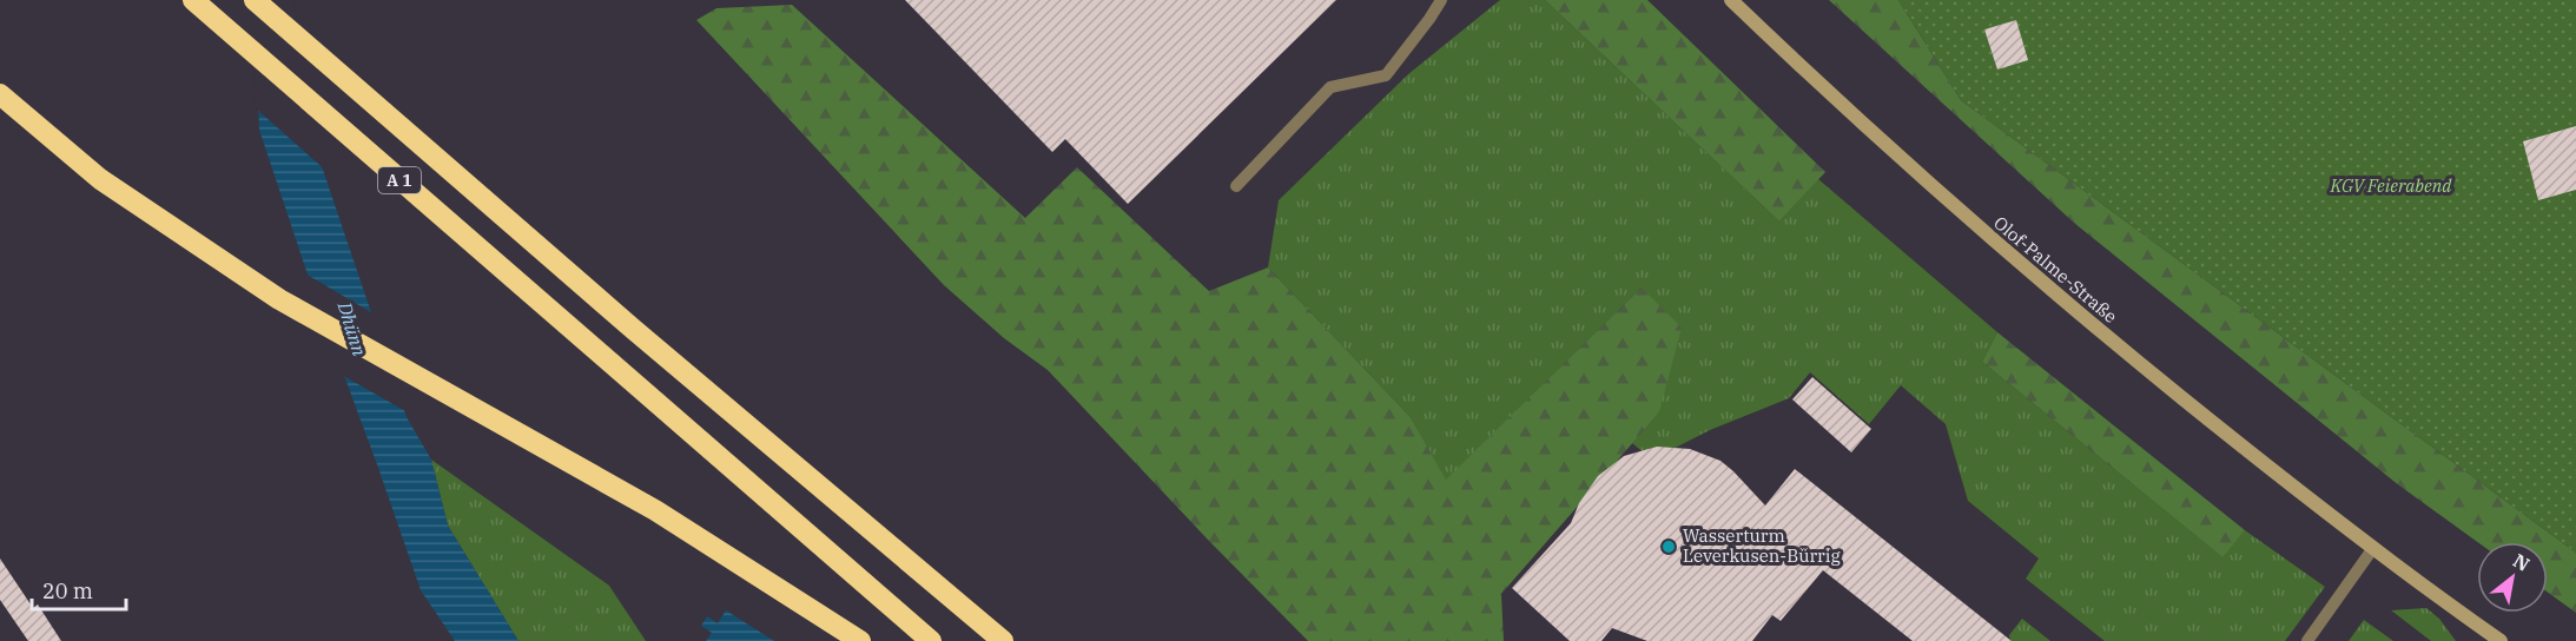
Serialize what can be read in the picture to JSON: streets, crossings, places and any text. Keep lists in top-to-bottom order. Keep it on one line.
{"streets":{"highway":["A 1"],"main road":["Olof-Palme-Straße"]},"water":["Dhünn"],"parks":["KGV Feierabend"],"places":["Wasserturm Leverkusen-Bürrig"],"scale_bar":"20 m","north":"top right"}
